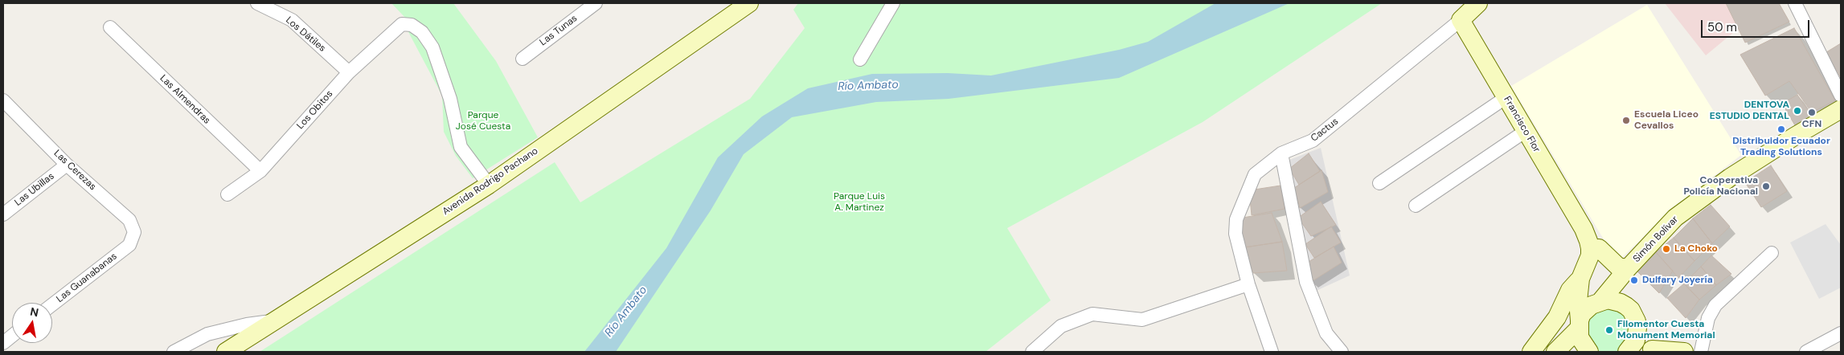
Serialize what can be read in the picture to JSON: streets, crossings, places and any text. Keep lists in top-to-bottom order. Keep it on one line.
{"streets":{"main road":["Francisco Flor","Avenida Rodrigo Pachano","Simón Bolívar"],"street":["Las Tunas","Los Dátiles","Las Almendras","Los Obitos","Cactus","Las Cerezas","Las Ubillas","Las Guanabanas"]},"crossings":[["Los Dátiles","Los Obitos"],["Las Almendras","Los Obitos"],["Los Obitos","Avenida Rodrigo Pachano"],["Francisco Flor","Cactus"],["Las Cerezas","Las Ubillas"],["Las Cerezas","Las Guanabanas"]],"water":["Río Ambato"],"parks":["Parque José Cuesta","Parque Luis A. Martinez"],"places":["DENTOVA ESTUDIO DENTAL","CFN","Escuela Liceo Cevallos","Distribuidor Ecuador Trading Solutions","Cooperativa Policía Nacional","La Choko","Dulfary Joyería","Filomentor Cuesta Monument Memorial"],"scale_bar":"50 m","north":"top"}
